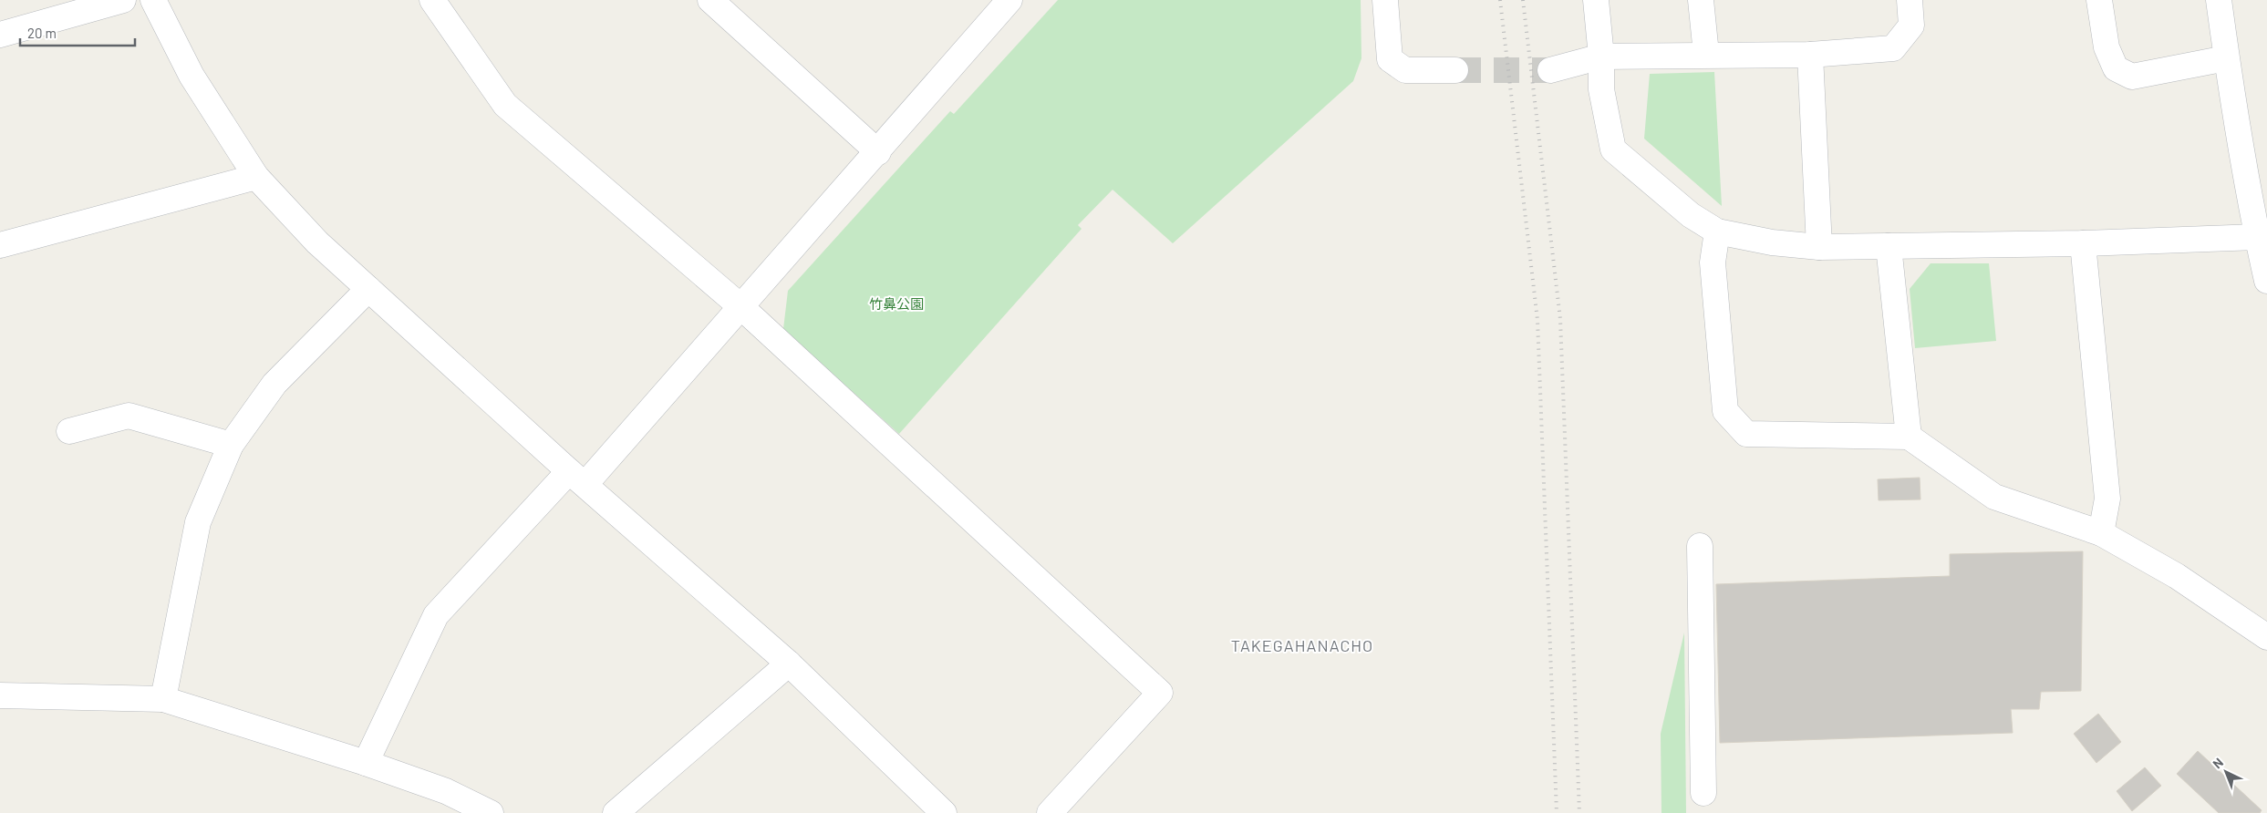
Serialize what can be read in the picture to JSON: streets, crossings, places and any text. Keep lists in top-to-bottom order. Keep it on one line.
{"districts":["TAKEGAHANACHO"],"parks":["竹鼻公園"],"scale_bar":"20 m","north":"top left"}
